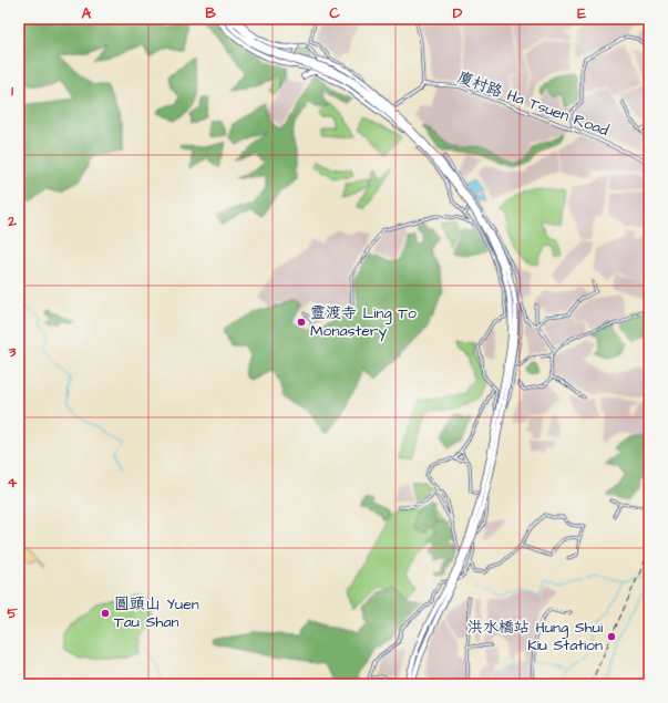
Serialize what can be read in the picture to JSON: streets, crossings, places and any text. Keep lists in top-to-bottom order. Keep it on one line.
{"streets":{"street":["廈村路 Ha Tsuen Road"]},"places":["靈渡寺 Ling To Monastery","圓頭山 Yuen Tau Shan","洪水橋站 Hung Shui Kiu Station"],"grid":{"columns":["A","B","C","D","E"],"rows":["1","2","3","4","5"]}}
